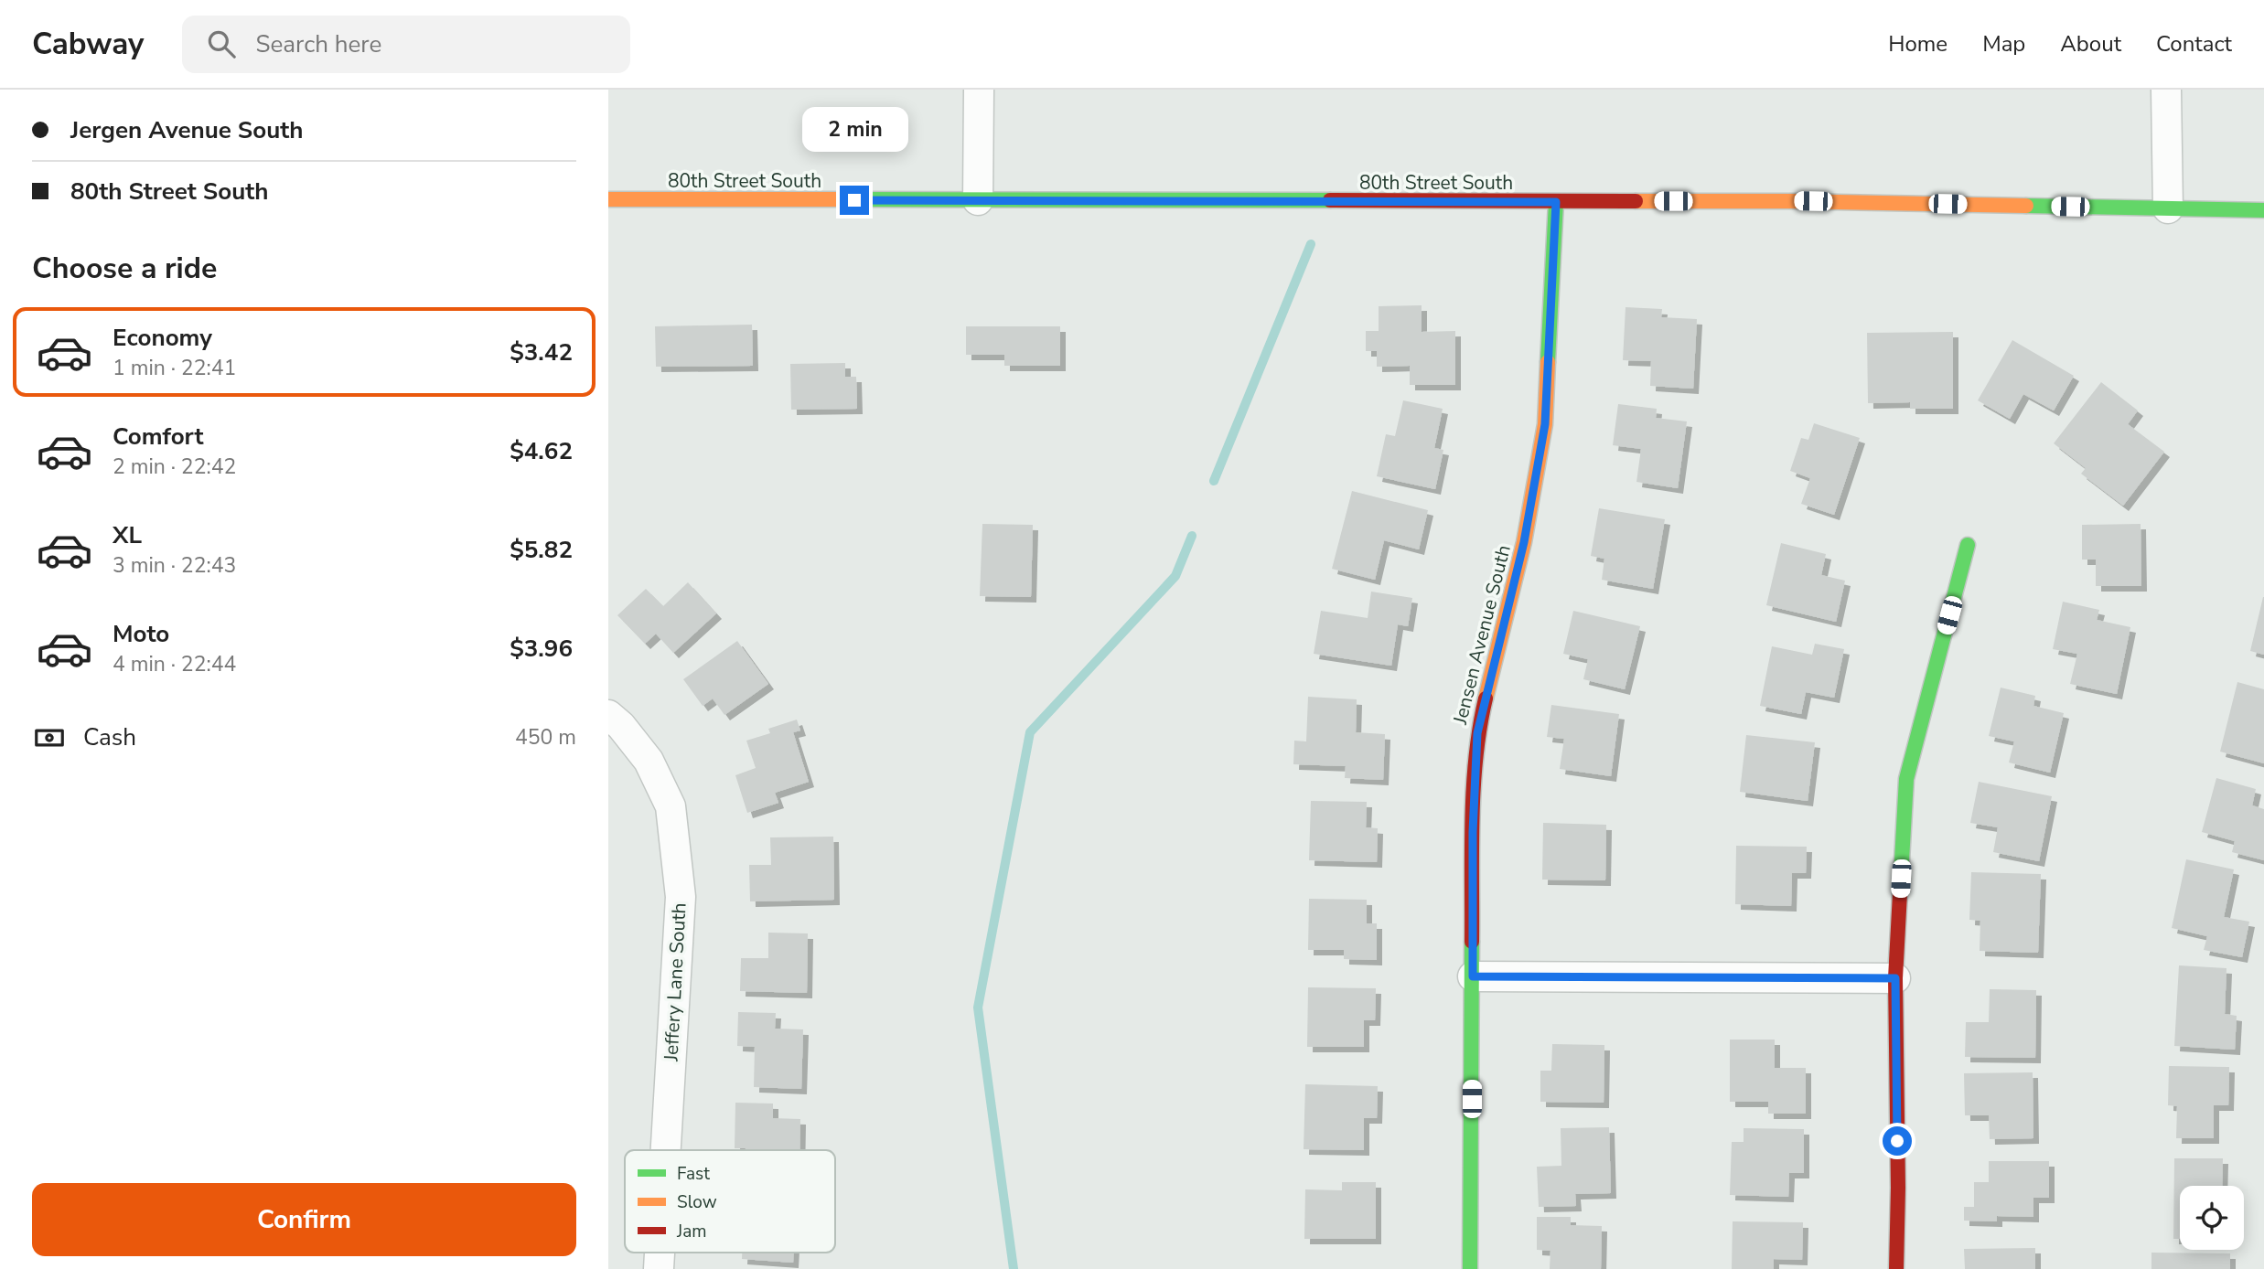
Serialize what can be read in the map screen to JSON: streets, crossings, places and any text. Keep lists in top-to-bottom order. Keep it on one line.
{"streets":{"street":["80th Street South","Jensen Avenue South","Jeffery Lane South"]},"crossings":[["80th Street South","Jensen Avenue South"]],"legend":["Fast","Slow","Jam"],"page":{"header":"Cabway","search":"Search here","nav":["Home","Map","About","Contact"],"banner":["Jergen Avenue South","80th Street South"],"bubble":"2 min","heading":"Choose a ride","list":[{"name":"Economy","note":"1 min · 22:41","value":"$3.42"},{"name":"Comfort","note":"2 min · 22:42","value":"$4.62"},{"name":"XL","note":"3 min · 22:43","value":"$5.82"},{"name":"Moto","note":"4 min · 22:44","value":"$3.96"}],"pay":["Cash","450 m"],"buttons":"Confirm"}}
